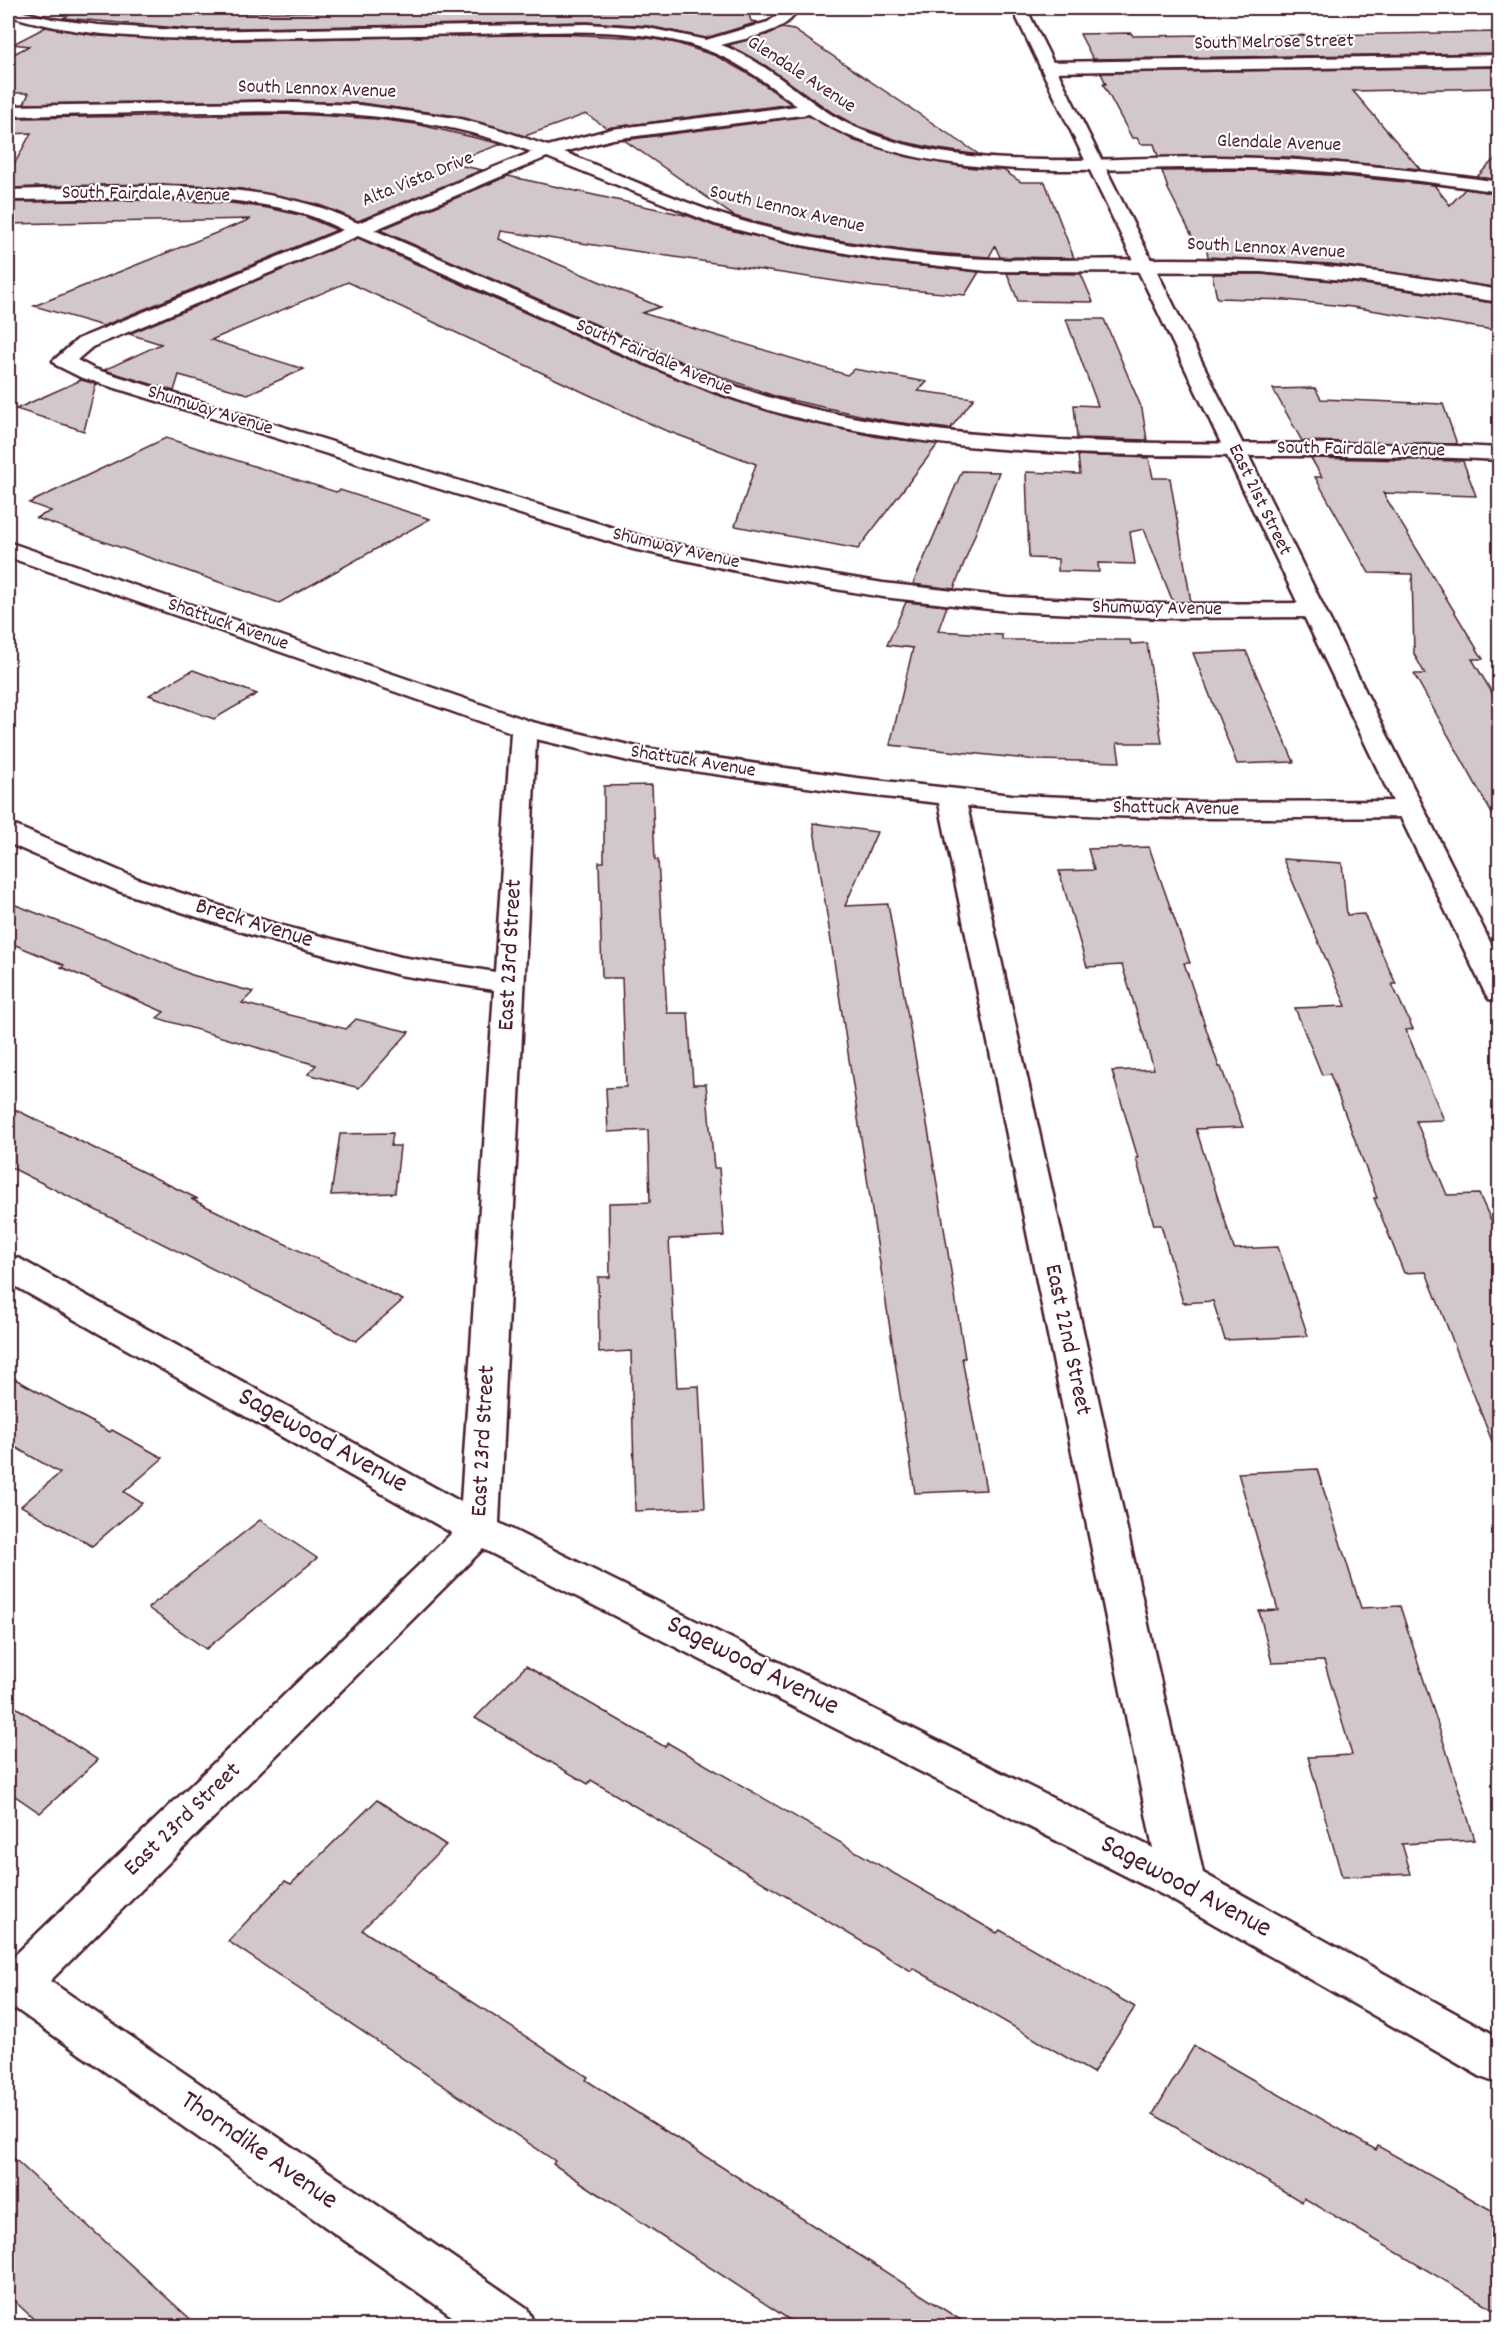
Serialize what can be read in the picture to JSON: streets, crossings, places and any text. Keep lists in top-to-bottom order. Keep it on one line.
{"streets":{"street":["South Melrose Street","Glendale Avenue","South Lennox Avenue","Alta Vista Drive","South Fairdale Avenue","Shumway Avenue","East 21st Street","Shattuck Avenue","Breck Avenue","East 23rd Street","East 22nd Street","Sagewood Avenue","Thorndike Avenue"]},"crossings":[["South Melrose Street","East 21st Street"],["Glendale Avenue","Alta Vista Drive"],["Glendale Avenue","East 21st Street"],["South Lennox Avenue","Alta Vista Drive"],["South Lennox Avenue","East 21st Street"],["Alta Vista Drive","South Fairdale Avenue"],["Alta Vista Drive","Shumway Avenue"],["South Fairdale Avenue","East 21st Street"],["Shumway Avenue","East 21st Street"],["East 21st Street","Shattuck Avenue"],["Shattuck Avenue","East 23rd Street"],["Shattuck Avenue","East 22nd Street"],["Breck Avenue","East 23rd Street"],["East 23rd Street","Sagewood Avenue"],["East 23rd Street","Thorndike Avenue"],["East 22nd Street","Sagewood Avenue"]]}
